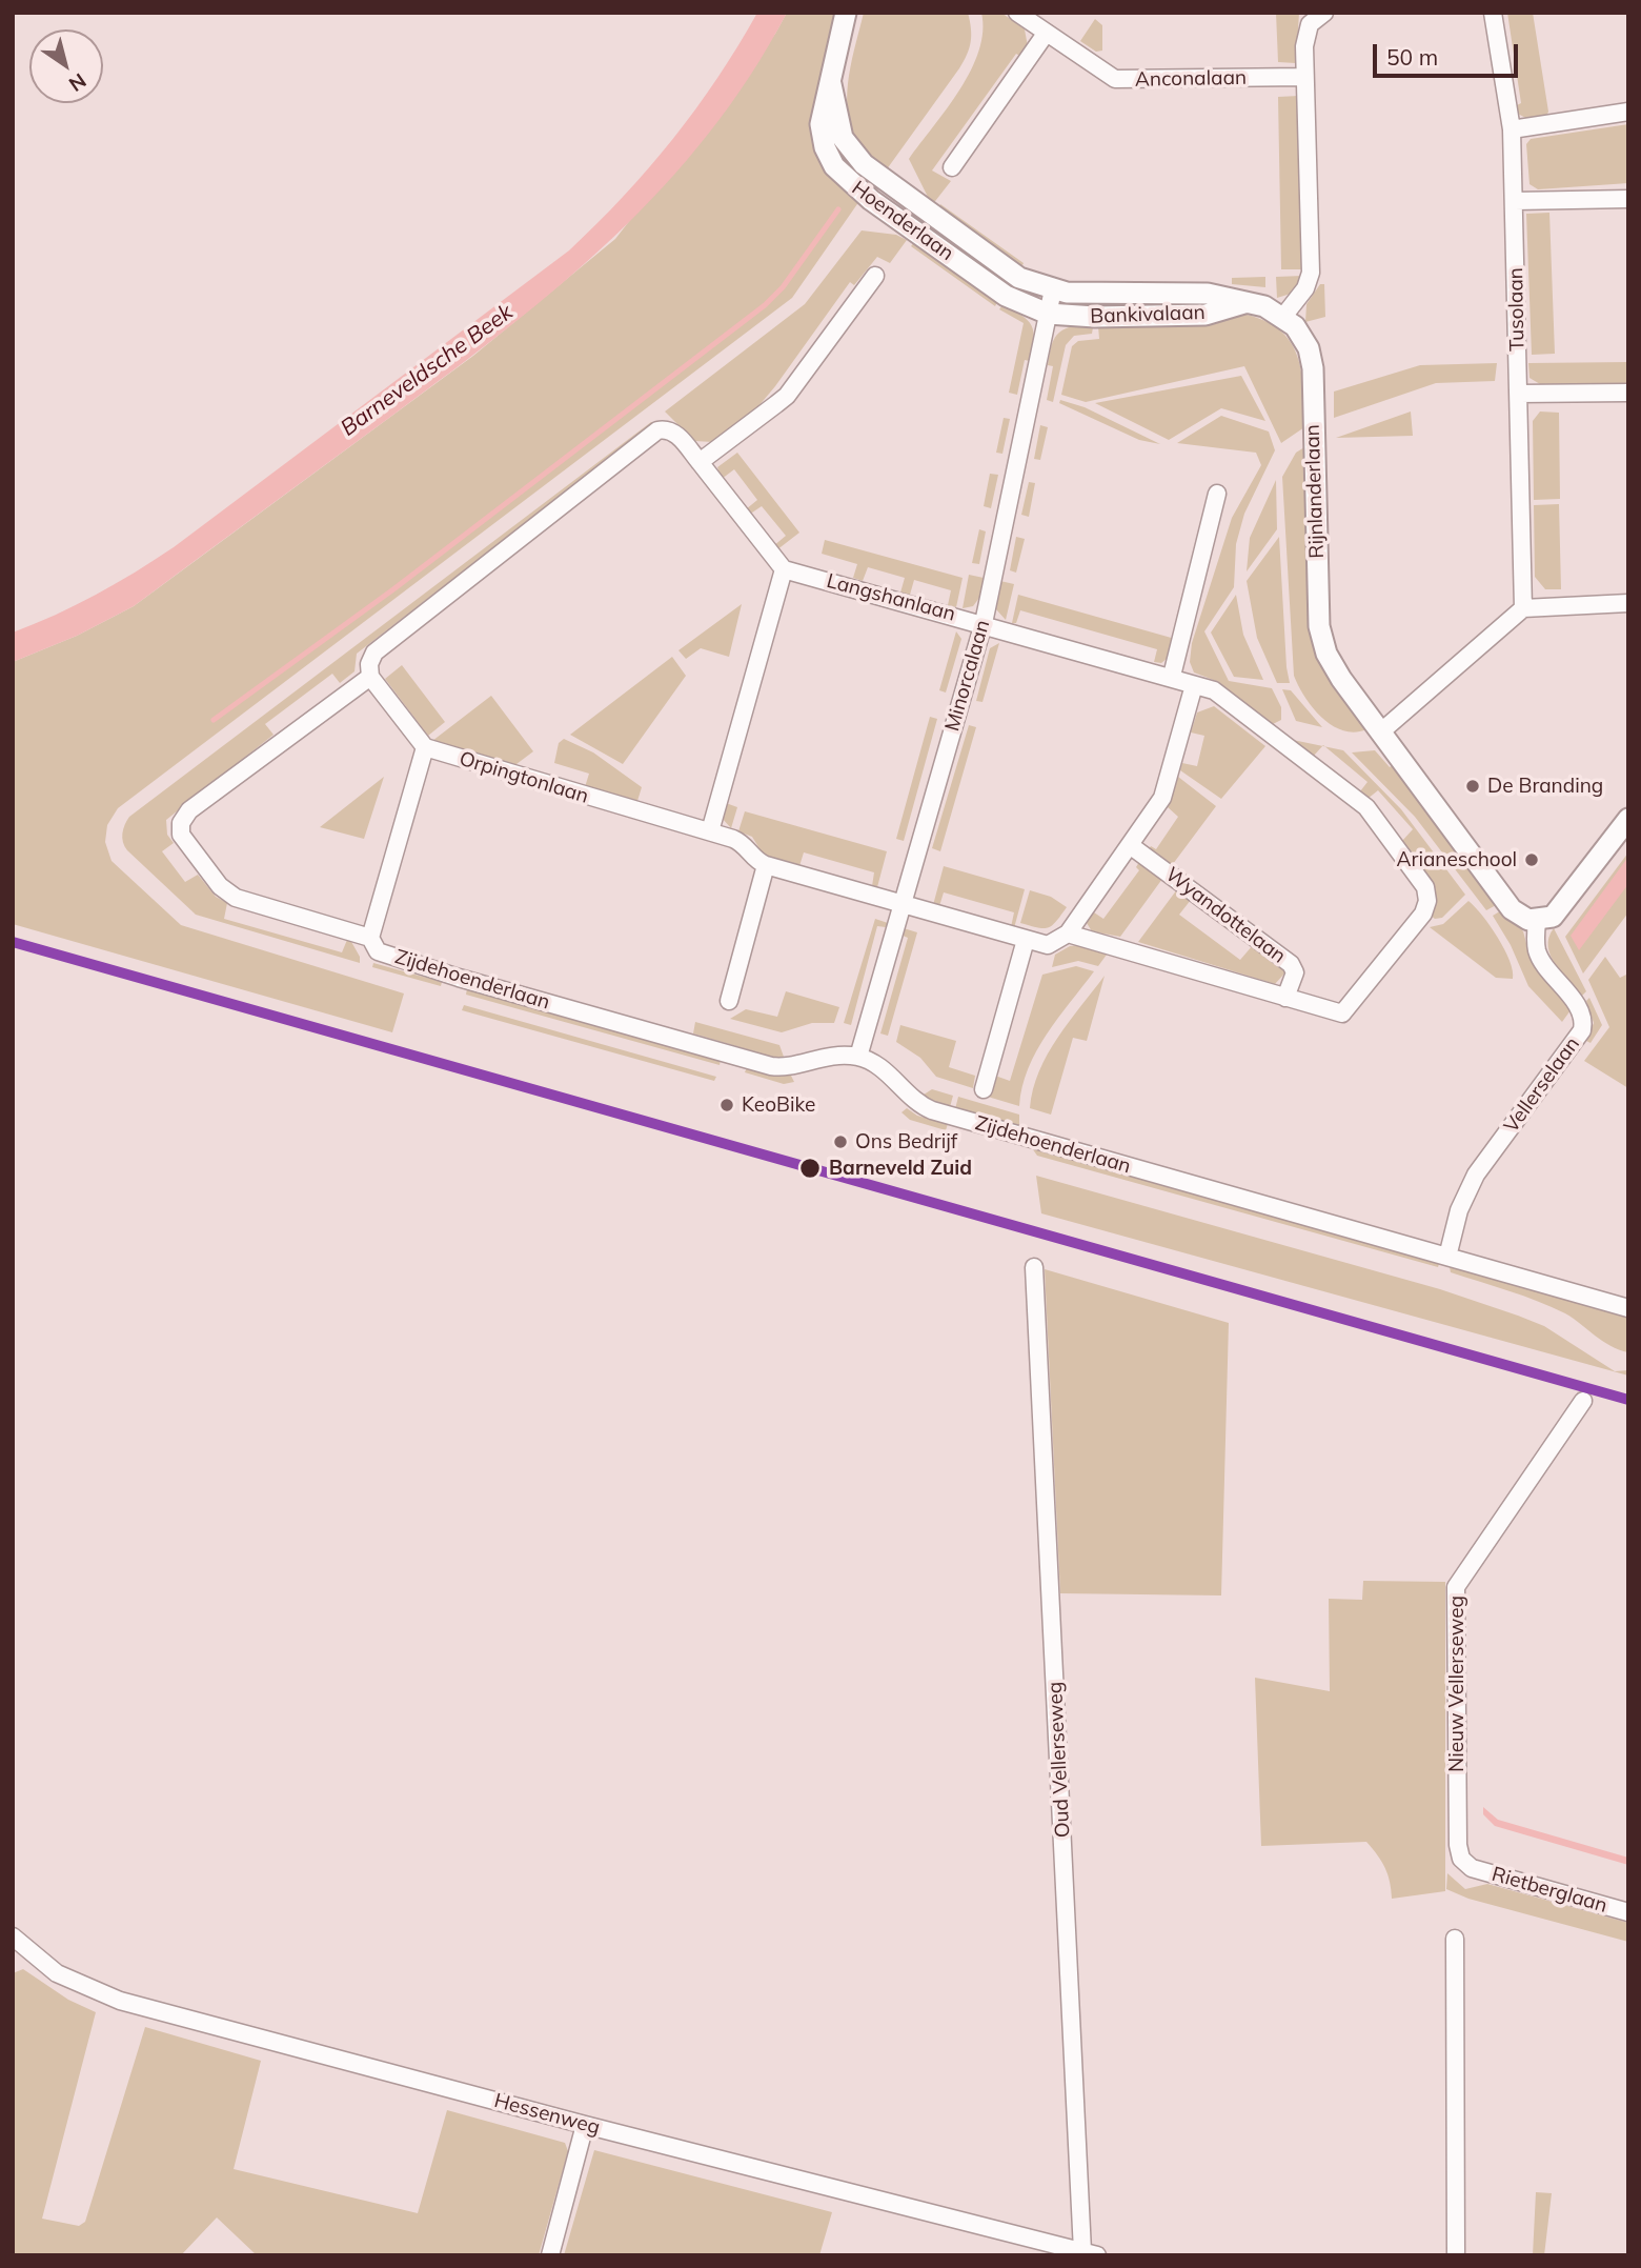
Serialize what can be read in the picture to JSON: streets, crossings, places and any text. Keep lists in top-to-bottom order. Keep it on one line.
{"streets":{"street":["Anconalaan","Hoenderlaan","Tusolaan","Bankivalaan","Rijnlanderlaan","Langshanlaan","Minorcalaan","Orpingtonlaan","Wyandottelaan","Zijdehoenderlaan","Vellerselaan","Nieuw Vellerseweg","Oud Vellerseweg","Rietberglaan","Hessenweg"]},"crossings":[["Hoenderlaan","Bankivalaan"],["Hoenderlaan","Minorcalaan"],["Bankivalaan","Rijnlanderlaan"],["Bankivalaan","Minorcalaan"],["Rijnlanderlaan","Vellerselaan"],["Langshanlaan","Minorcalaan"],["Langshanlaan","Wyandottelaan"],["Minorcalaan","Orpingtonlaan"],["Minorcalaan","Zijdehoenderlaan"],["Zijdehoenderlaan","Vellerselaan"],["Nieuw Vellerseweg","Rietberglaan"],["Oud Vellerseweg","Hessenweg"]],"water":["Barneveldsche Beek"],"places":["De Branding","Arianeschool","KeoBike","Ons Bedrijf","Barneveld Zuid"],"scale_bar":"50 m","north":"bottom right"}
